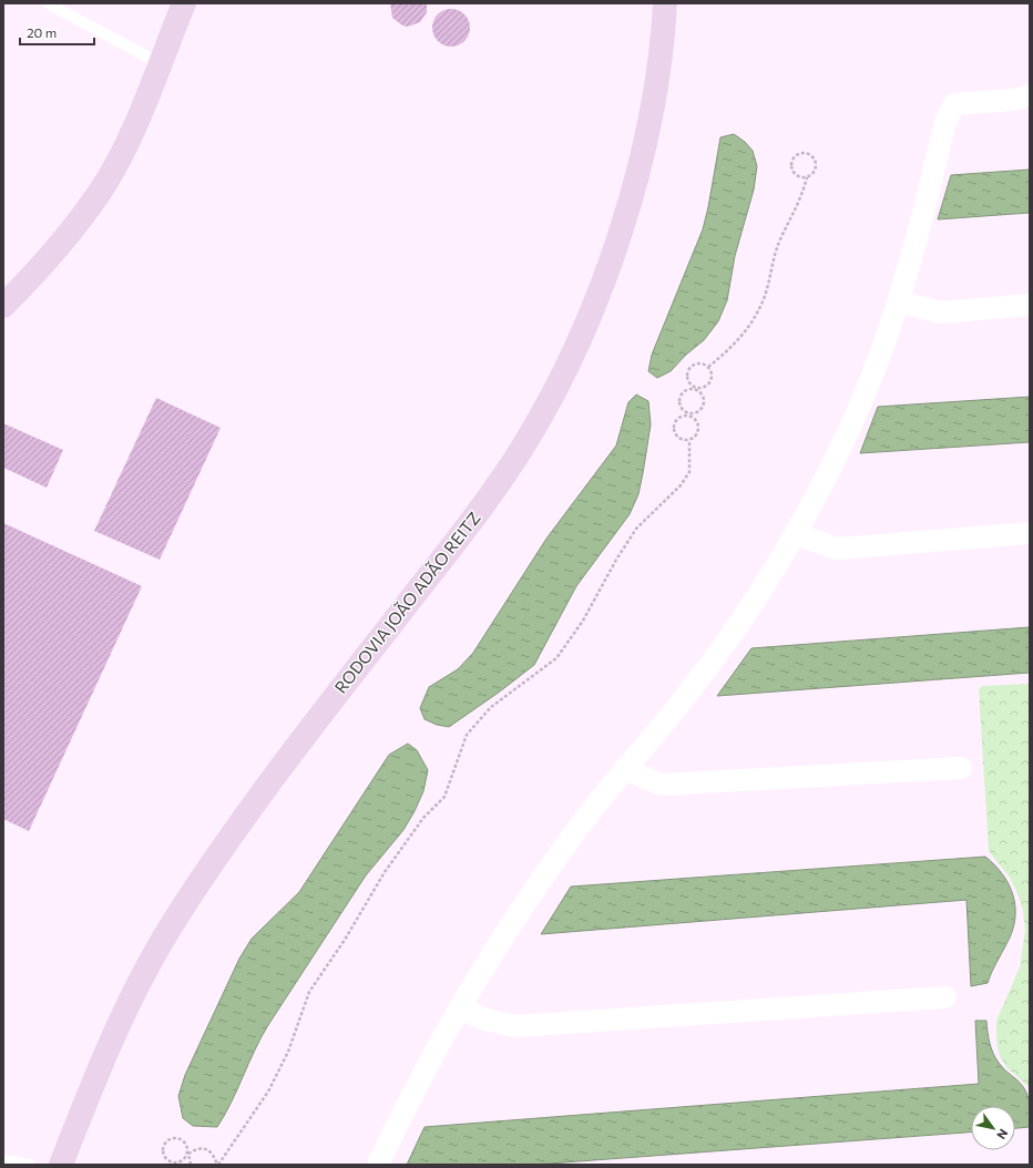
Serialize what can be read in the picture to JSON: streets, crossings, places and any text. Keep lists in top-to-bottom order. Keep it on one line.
{"streets":{"main road":["RODOVIA JOÃO ADÃO REITZ"]},"scale_bar":"20 m","north":"bottom right"}
